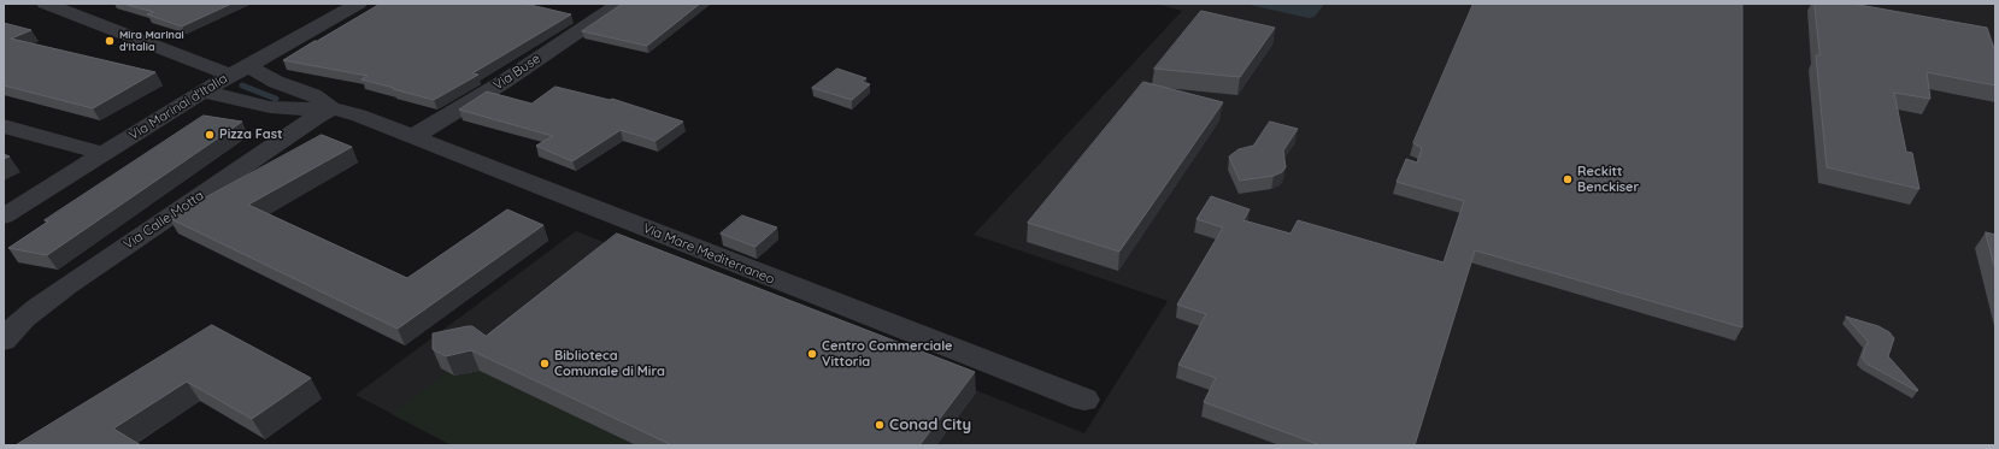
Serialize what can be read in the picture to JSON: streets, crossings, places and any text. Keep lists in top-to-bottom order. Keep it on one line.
{"streets":{"street":["Via Buse","Via Marinai d'Italia","Via Calle Motta","Via Mare Mediterraneo"]},"crossings":[["Via Buse","Via Mare Mediterraneo"],["Via Marinai d'Italia","Via Mare Mediterraneo"],["Via Calle Motta","Via Mare Mediterraneo"]],"places":["Mira Marinai d'Italia","Pizza Fast","Reckitt Benckiser","Centro Commerciale Vittoria","Biblioteca Comunale di Mira","Conad City"]}
